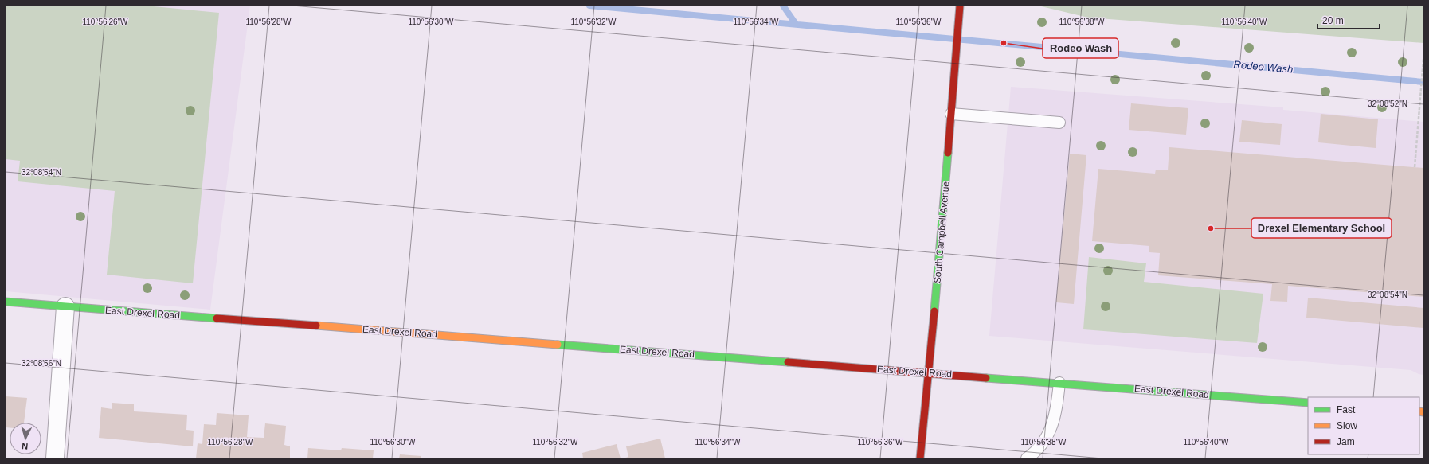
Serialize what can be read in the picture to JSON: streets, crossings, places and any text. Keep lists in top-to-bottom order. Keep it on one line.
{"streets":{"street":["South Campbell Avenue","East Drexel Road"]},"crossings":[["South Campbell Avenue","East Drexel Road"]],"water":["Rodeo Wash"],"places":["Rodeo Wash","Drexel Elementary School"],"legend":["Fast","Slow","Jam"],"scale_bar":"20 m","north":"bottom","coordinates":["110°56'26\"W","110°56'28\"W","110°56'30\"W","110°56'32\"W","110°56'34\"W","110°56'36\"W","110°56'38\"W","110°56'40\"W","32°08'52\"N","32°08'54\"N","32°08'56\"N"]}
